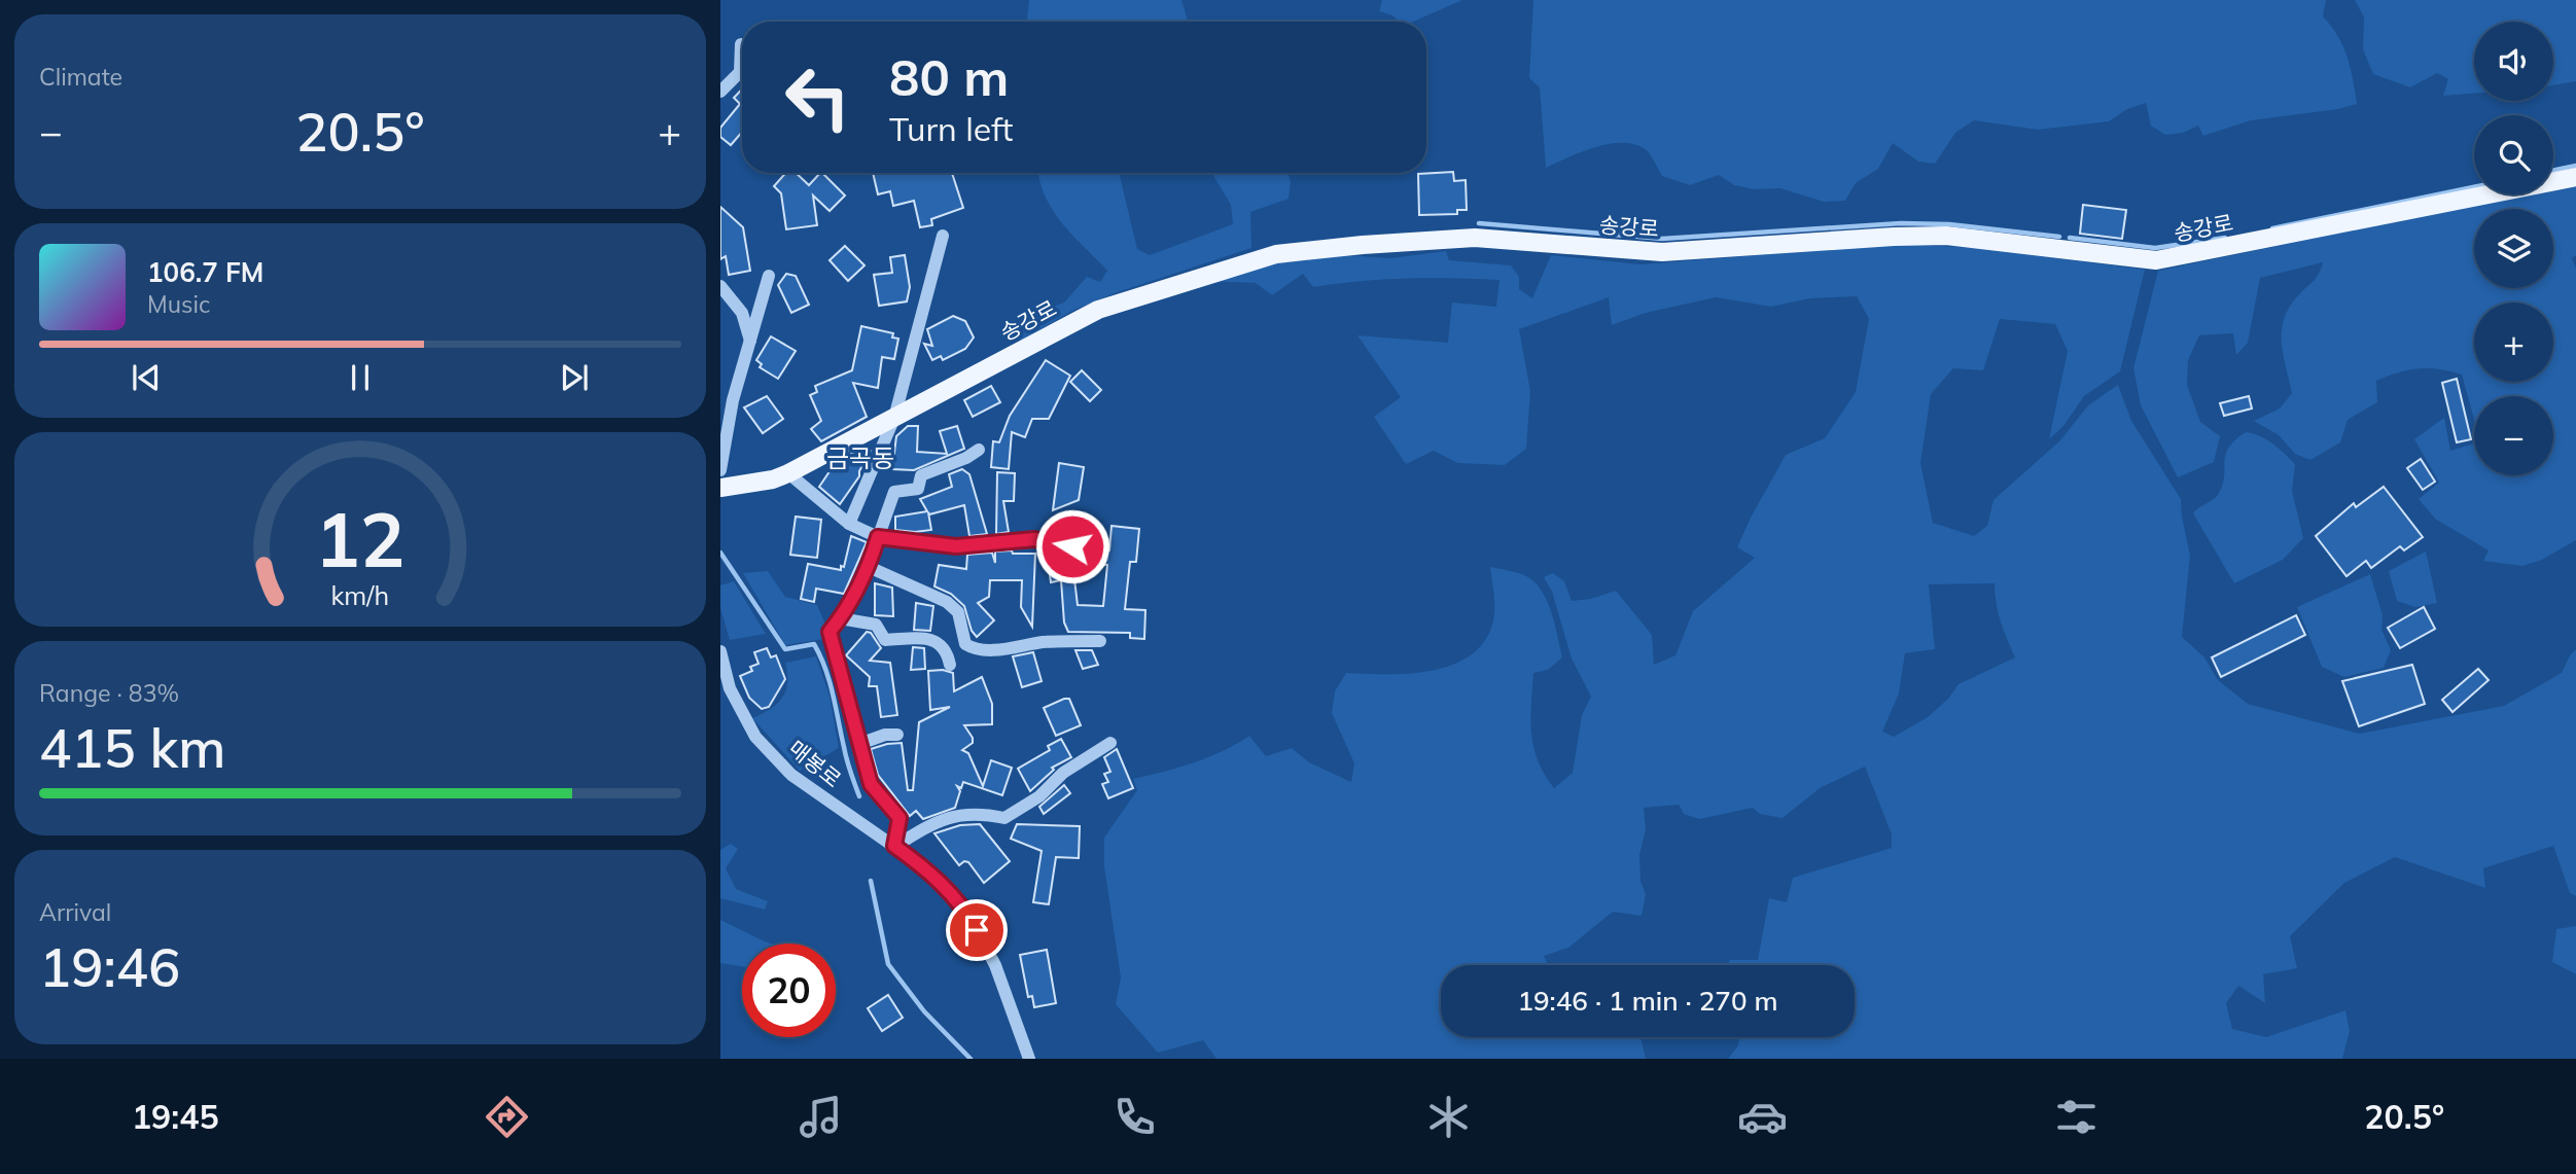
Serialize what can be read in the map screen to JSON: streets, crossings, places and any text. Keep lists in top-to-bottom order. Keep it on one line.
{"streets":{"main road":["송강로"],"street":["매봉로"]},"districts":["금곡동"],"page":{"tile":["Climate",["Range · 83%","415 km"],["Arrival","19:46"]],"map_buttons":["+","−"],"turn":["80 m","Turn left"],"heat":["−","20.5°","+"],"song":["106.7 FM","Music"],"limit":"20","trip":"19:46 · 1 min · 270 m","tabs":["19:45","20.5°"],"gauge":["12","km/h"]}}
